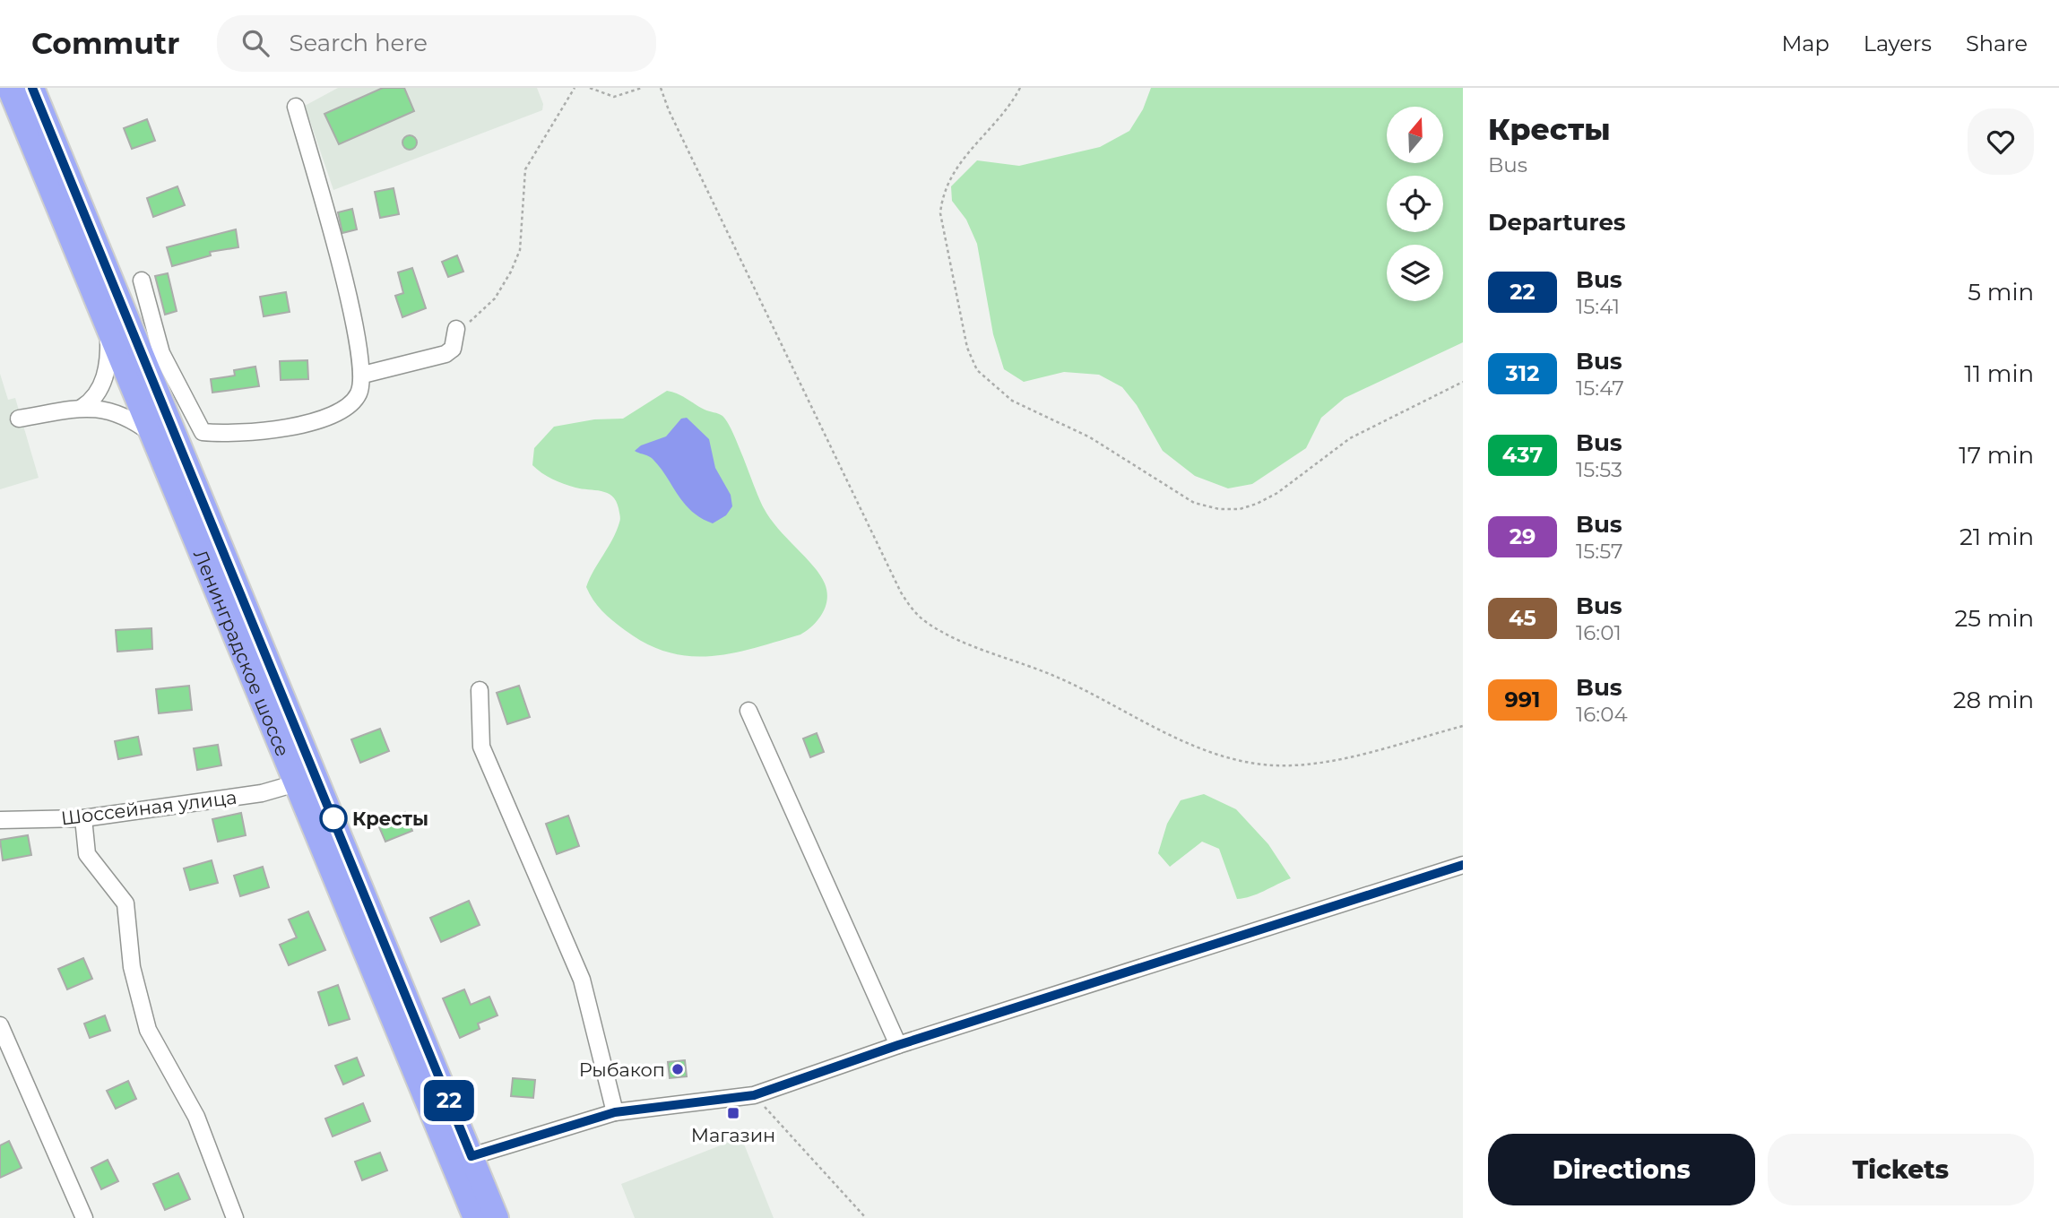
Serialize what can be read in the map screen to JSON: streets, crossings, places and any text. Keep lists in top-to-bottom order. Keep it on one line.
{"streets":{"highway":["Ленинградское шоссе"],"street":["Шоссейная улица"]},"crossings":[["Ленинградское шоссе","Шоссейная улица"]],"places":{"other":["Кресты","Рыбакоп"],"transit":["Магазин"]},"lines":["bus line 22"],"north":"top","page":{"header":"Commutr","search":"Search here","nav":["Map","Layers","Share"],"on_map":"22","heading":[["Кресты","Bus"],"Departures"],"list":[{"mark":"22","name":"Bus","note":"15:41","value":"5 min"},{"mark":"312","name":"Bus","note":"15:47","value":"11 min"},{"mark":"437","name":"Bus","note":"15:53","value":"17 min"},{"mark":"29","name":"Bus","note":"15:57","value":"21 min"},{"mark":"45","name":"Bus","note":"16:01","value":"25 min"},{"mark":"991","name":"Bus","note":"16:04","value":"28 min"}],"buttons":["Directions","Tickets"]}}
